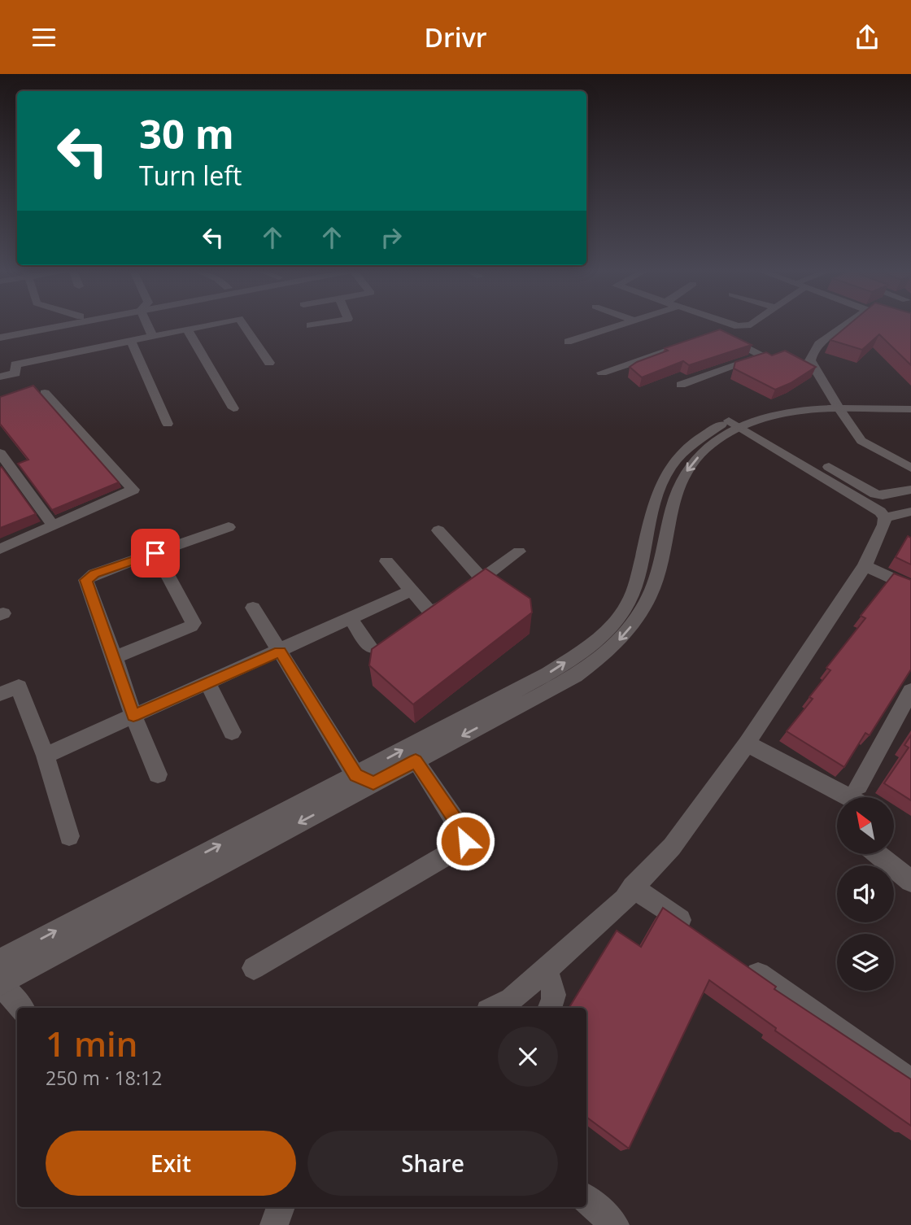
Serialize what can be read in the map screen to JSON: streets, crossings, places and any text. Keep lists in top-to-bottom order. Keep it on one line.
{"north":"top left","page":{"header":"Drivr","turn":["30 m","Turn left"],"heading":["1 min","250 m · 18:12"],"buttons":["Exit","Share"]}}
